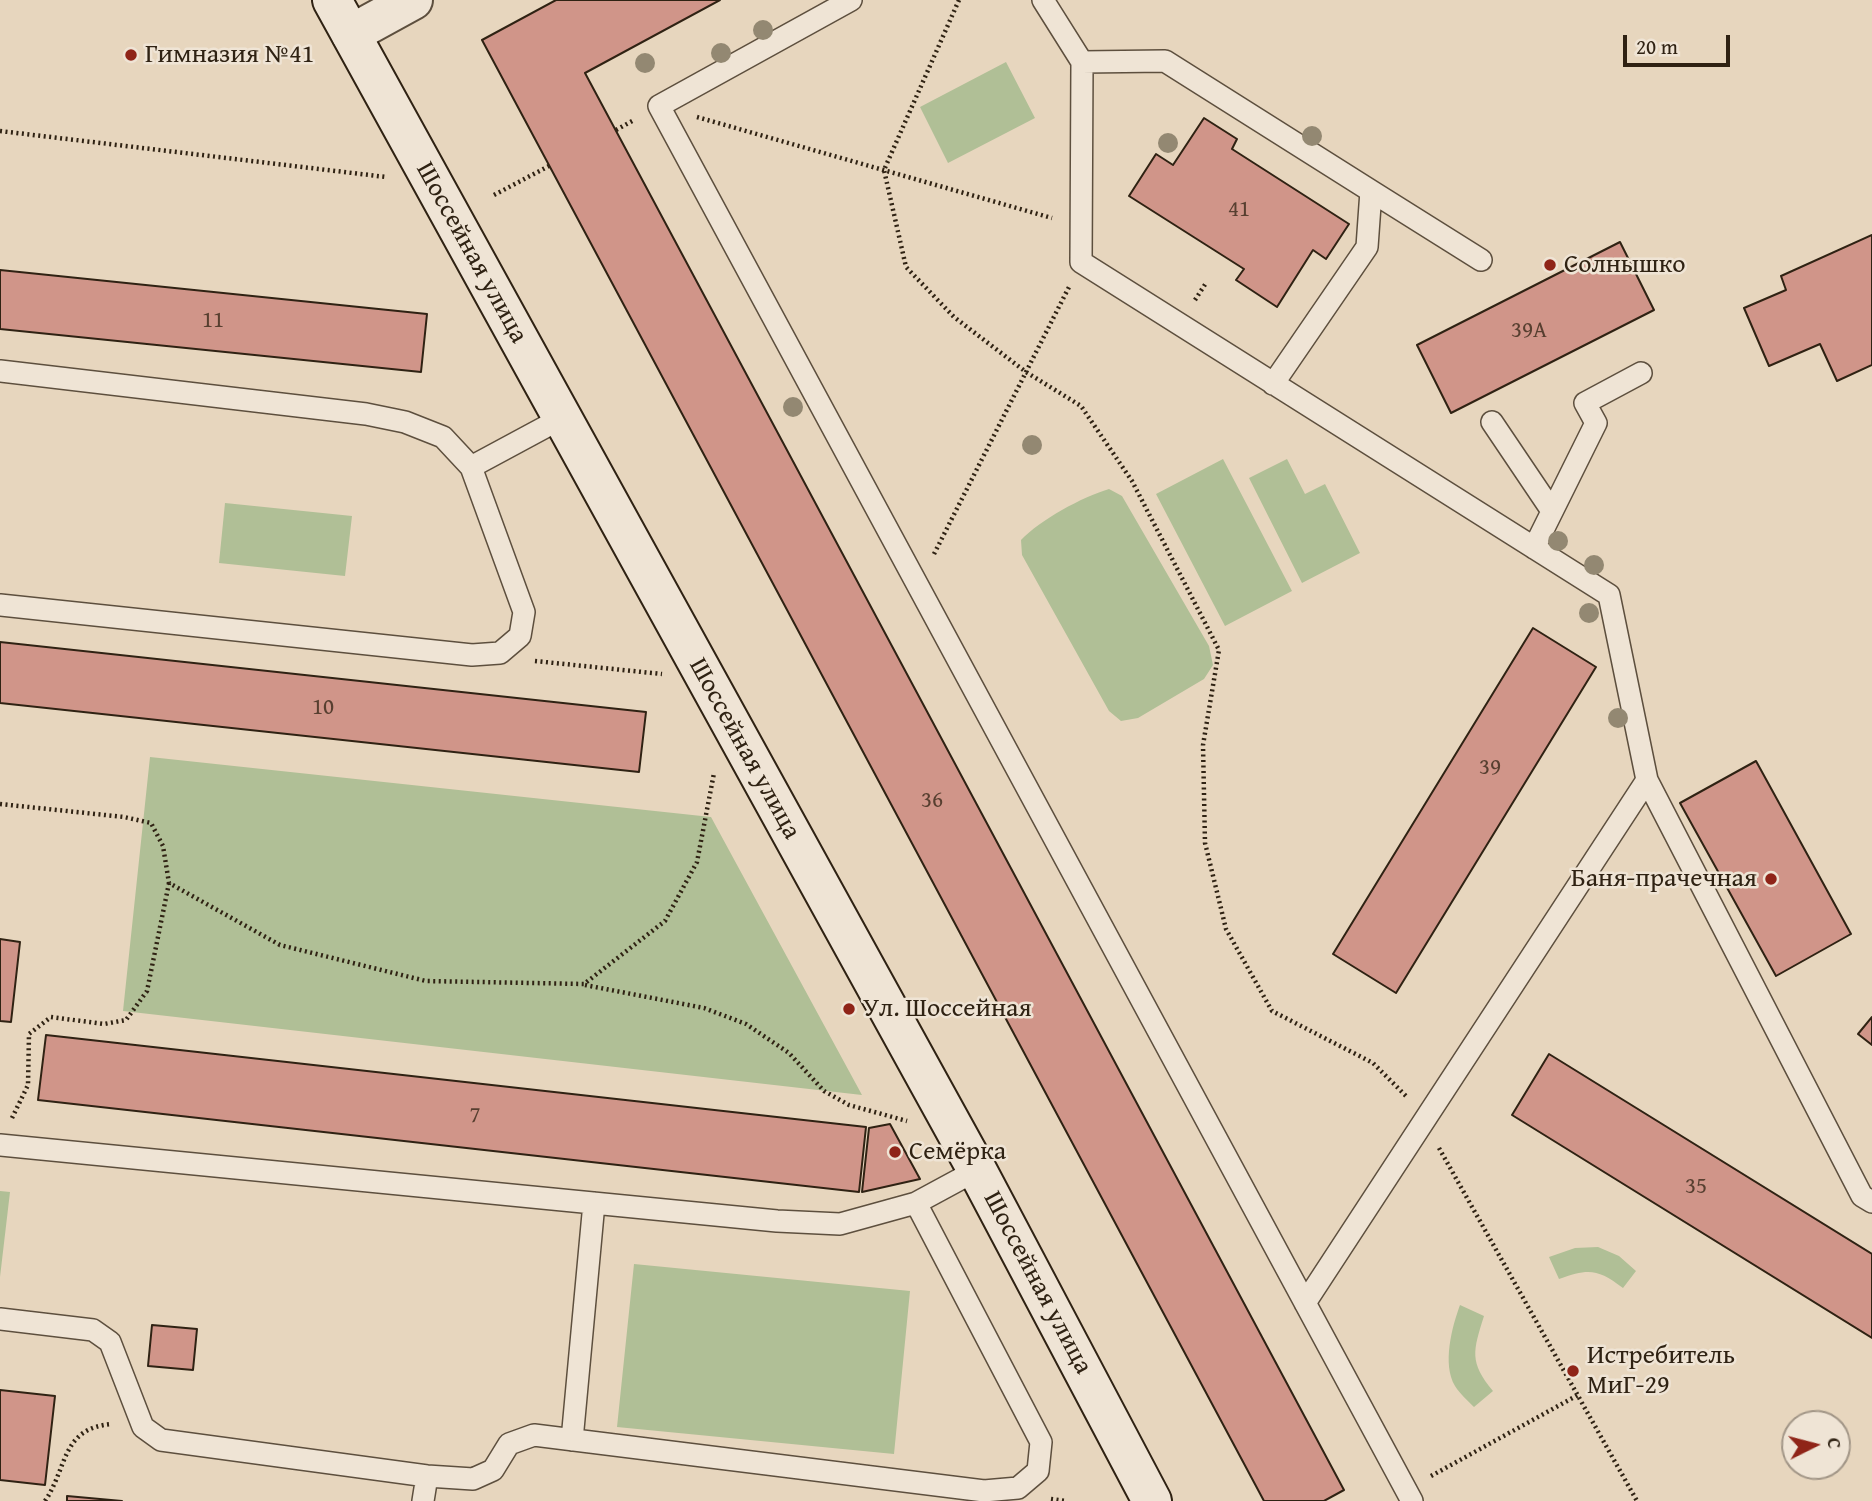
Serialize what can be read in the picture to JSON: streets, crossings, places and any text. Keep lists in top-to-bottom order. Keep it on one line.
{"streets":{"street":["Шоссейная улица"]},"places":["Гимназия №41","Солнышко","Баня-прачечная","Ул. Шоссейная","Семёрка","Истребитель МиГ-29"],"house_numbers":["41","11","39А","10","39","36","7","35"],"scale_bar":"20 m","north":"right"}
